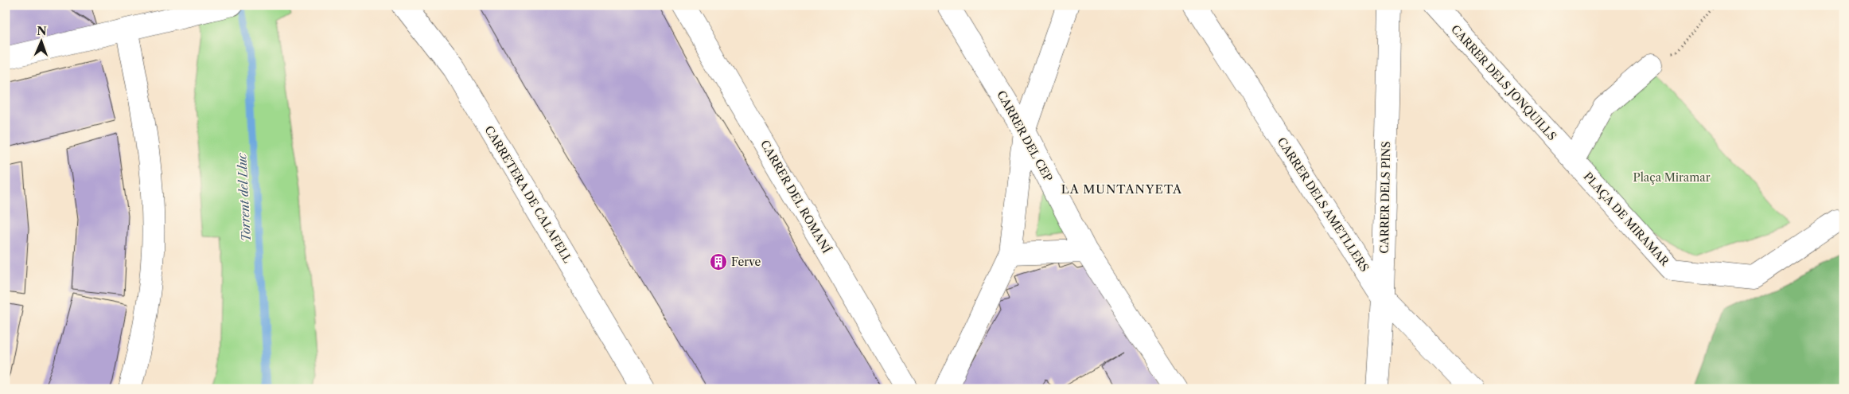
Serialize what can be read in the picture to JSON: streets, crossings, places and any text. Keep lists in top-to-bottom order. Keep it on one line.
{"streets":{"street":["CARRER DELS JONQUILLS","CARRER DEL CEP","CARRETERA DE CALAFELL","CARRER DEL ROMANÍ","CARRER DELS PINS","CARRER DELS AMETLLERS","PLAÇA DE MIRAMAR"]},"crossings":[["CARRER DELS JONQUILLS","PLAÇA DE MIRAMAR"],["CARRER DELS PINS","CARRER DELS AMETLLERS"]],"districts":["LA MUNTANYETA"],"water":["Torrent del Lluc"],"parks":["Plaça Miramar"],"places":{"building":["Ferve"]},"north":"top"}
